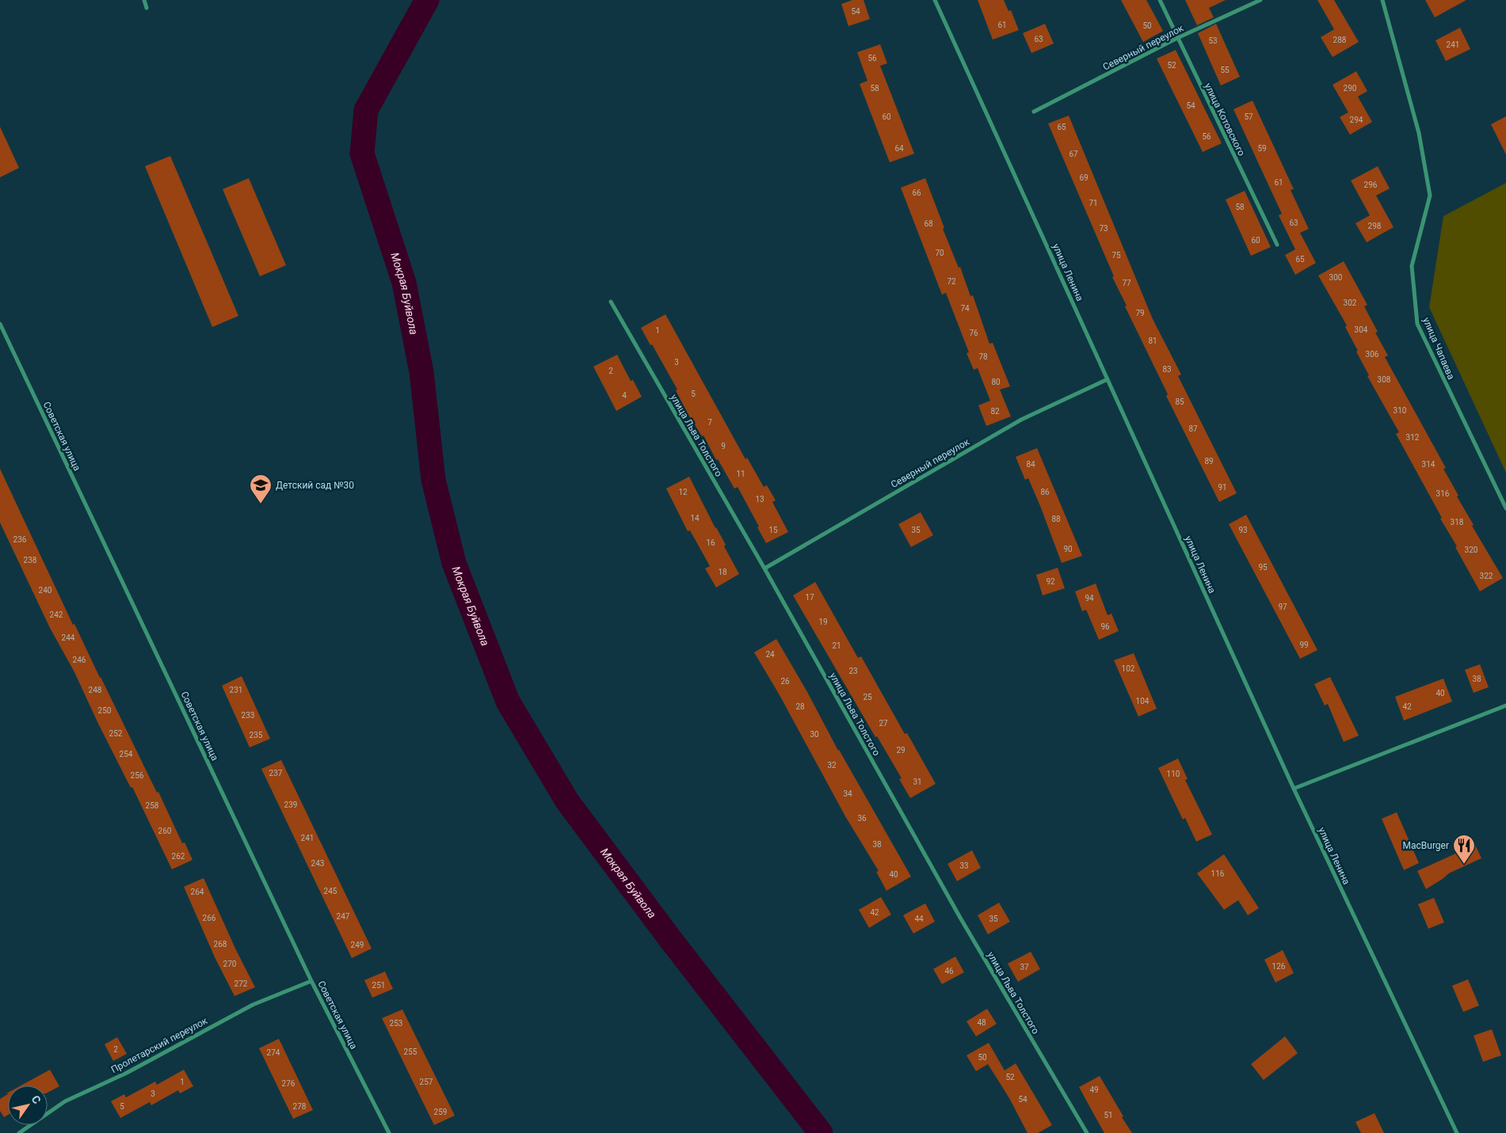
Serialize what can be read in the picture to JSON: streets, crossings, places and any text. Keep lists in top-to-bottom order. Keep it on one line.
{"streets":{"street":["Северный переулок","улица Котовского","улица Ленина","улица Чапаева","улица Льва Толстого","Советская улица","Пролетарский переулок"]},"crossings":[["Северный переулок","улица Котовского"],["Северный переулок","улица Ленина"],["Северный переулок","улица Льва Толстого"],["Советская улица","Пролетарский переулок"]],"water":["Мокрая Буйвола"],"places":{"school or university":["Детский сад №30"],"restaurant":["MacBurger"]},"house_numbers":["54","61","50","63","288","53","241","56","52","55","58","290","54","60","57","294","65","56","64","59","67","69","61","296","66","71","58","63","68","298","73","60","70","75","65","300","72","77","302","74","79","304","1","76","81","306","78","3","83","2","308","80","5","4","85","310","82","7","87","312","9","89","84","314","11","91","12","86","316","13","14","88","318","15","35","93","236","16","90","320","238","95","18","322","92","240","17","94","97","242","19","96","244","99","21","24","246","102","23","38","26","248","231","40","25","104","28","42","250","233","27","252","30","235","29","254","32","237","110","256","31","34","239","258","36","260","241","38","262","243","33","116","40","245","264","42","247","266","44","35","268","249","270","126","37","46","272","251","48","253","2","255","274","50","52","1","257","276","49","3","54","5","278","259","51"],"north":"top right"}
